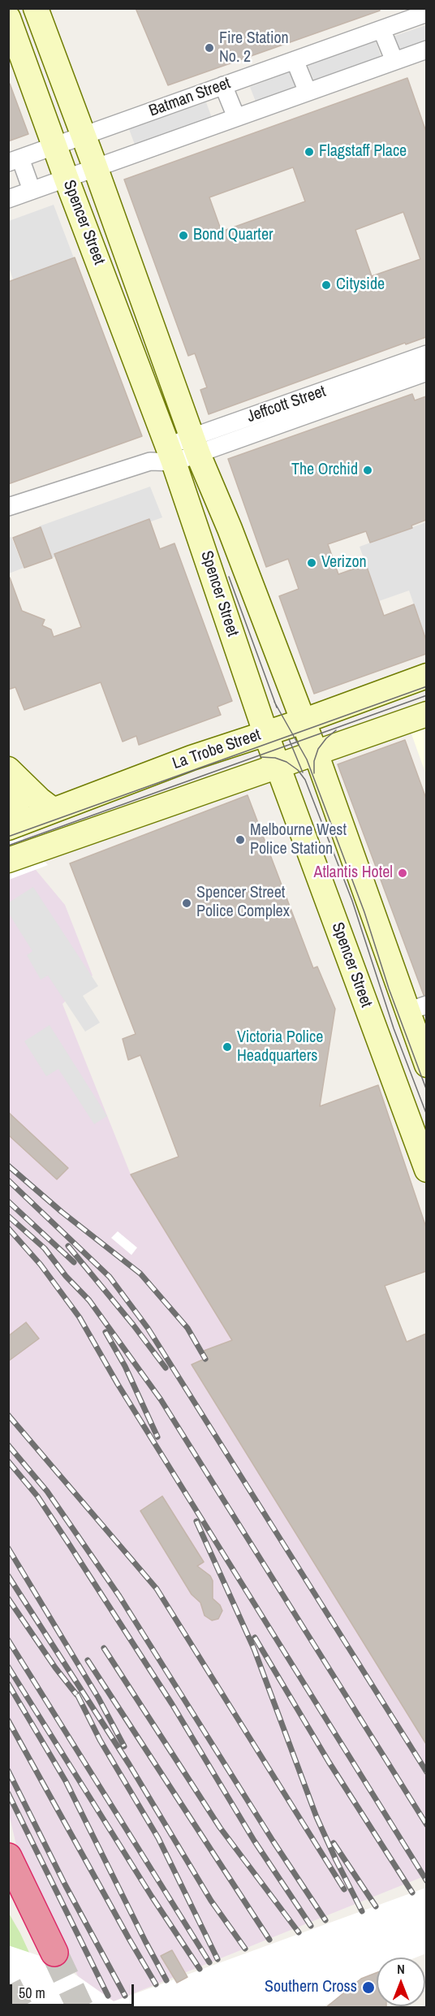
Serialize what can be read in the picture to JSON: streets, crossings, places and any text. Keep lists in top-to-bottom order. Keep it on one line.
{"streets":{"main road":["Spencer Street","La Trobe Street"],"street":["Batman Street","Jeffcott Street"]},"crossings":[["Batman Street","Spencer Street"],["Spencer Street","Jeffcott Street"],["Spencer Street","La Trobe Street"]],"places":["Fire Station No. 2","Flagstaff Place","Bond Quarter","Cityside","The Orchid","Verizon","Melbourne West Police Station","Atlantis Hotel","Spencer Street Police Complex","Victoria Police Headquarters","Southern Cross"],"scale_bar":"50 m","north":"top"}
